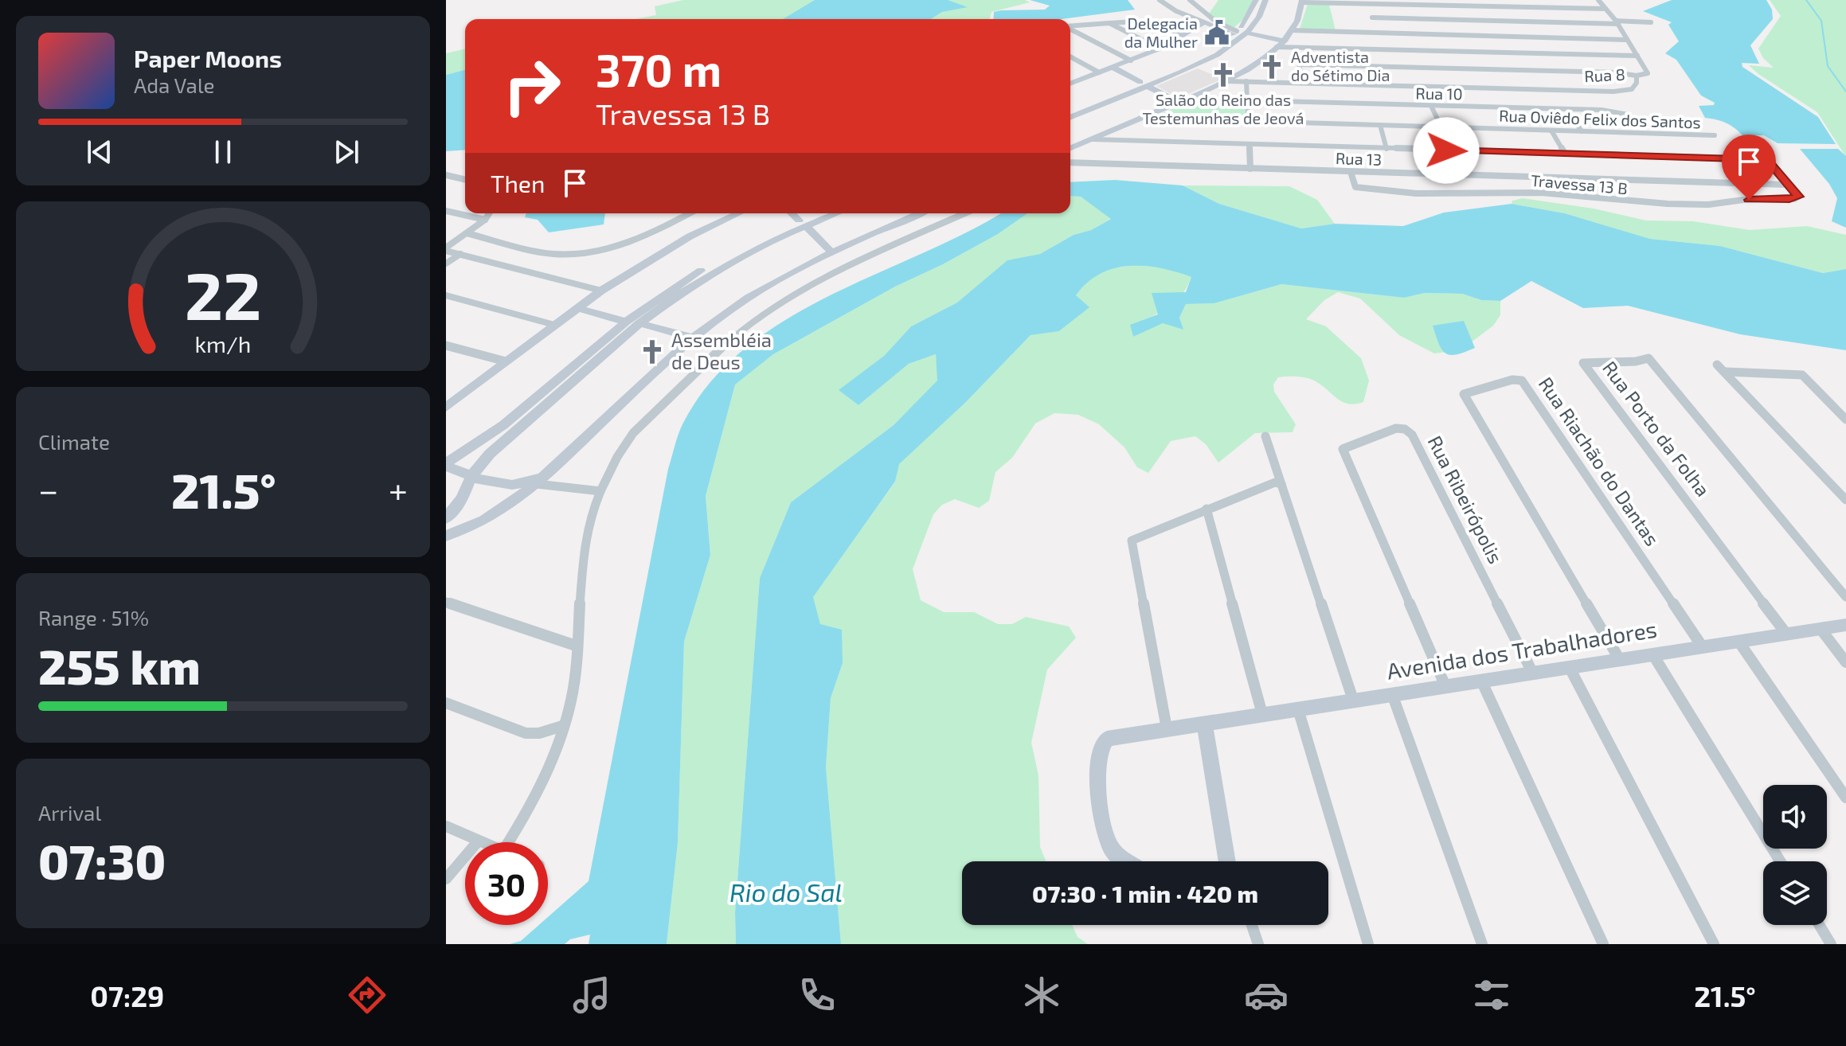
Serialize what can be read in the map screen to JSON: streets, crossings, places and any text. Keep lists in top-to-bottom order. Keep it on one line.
{"streets":{"street":["Rua 8","Rua 10","Rua Oviêdo Felix dos Santos","Rua 13","Travessa 13 B","Rua Porto da Folha","Rua Riachão do Dantas","Rua Ribeirópolis","Avenida dos Trabalhadores"]},"crossings":[["Rua 13","Travessa 13 B"],["Rua Porto da Folha","Avenida dos Trabalhadores"],["Rua Riachão do Dantas","Avenida dos Trabalhadores"],["Rua Ribeirópolis","Avenida dos Trabalhadores"]],"water":["Rio do Sal"],"places":{"public building":["Delegacia da Mulher"],"church":["Adventista do Sétimo Dia","Salão do Reino das Testemunhas de Jeová","Assembléia de Deus"]},"page":{"turn":["370 m","Travessa 13 B"],"song":["Paper Moons","Ada Vale"],"then":"Then","tile":["Climate",["Range · 51%","255 km"],["Arrival","07:30"]],"heat":["−","21.5°","+"],"limit":"30","trip":"07:30 · 1 min · 420 m","tabs":["07:29","21.5°"],"gauge":["22","km/h"]}}
